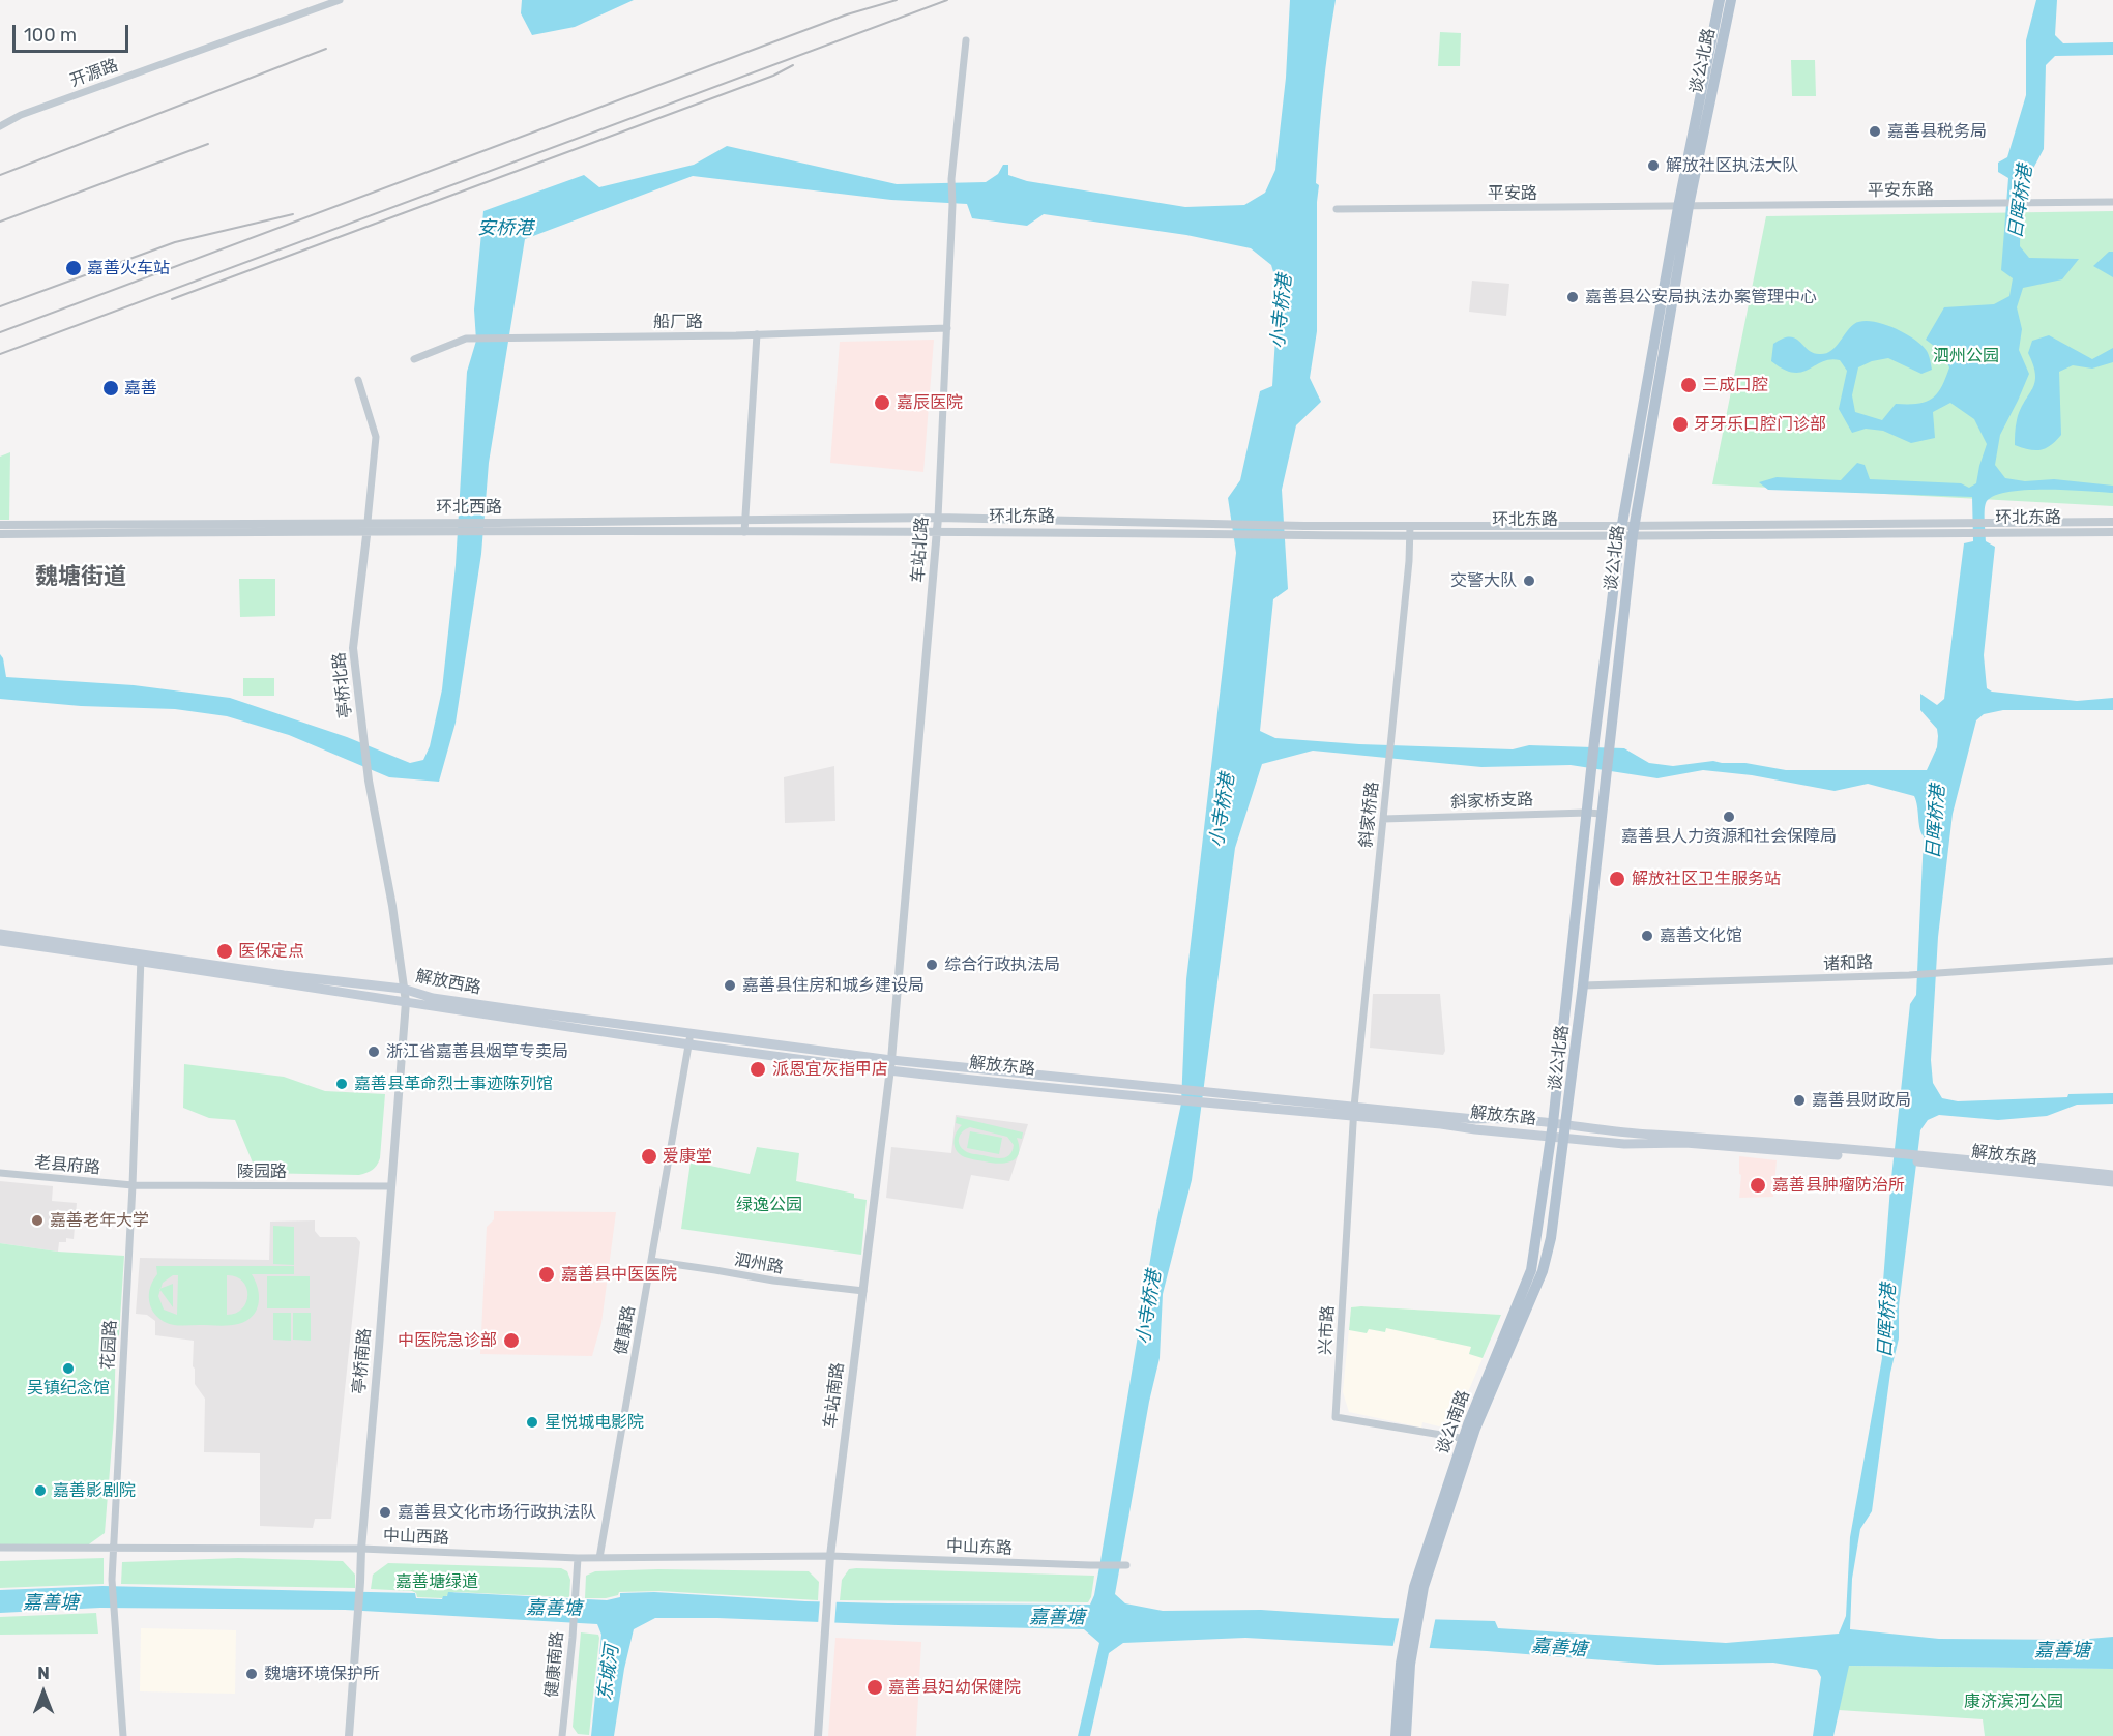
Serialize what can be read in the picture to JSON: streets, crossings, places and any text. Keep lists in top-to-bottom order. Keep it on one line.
{"streets":{"main road":["谈公北路","解放西路","解放东路","谈公南路"],"street":["开源路","平安东路","平安路","船厂路","环北西路","环北东路","车站北路","亭桥北路","斜家桥支路","斜家桥路","诸和路","老县府路","陵园路","泗州路","健康路","兴市路","花园路","亭桥南路","车站南路","中山西路","中山东路","健康南路"]},"crossings":[["谈公北路","平安东路"],["谈公北路","平安路"],["谈公北路","环北东路"],["谈公北路","斜家桥支路"],["谈公北路","诸和路"],["谈公北路","解放东路"],["谈公北路","谈公南路"],["平安东路","平安路"],["船厂路","车站北路"],["环北西路","环北东路"],["环北西路","车站北路"],["环北西路","亭桥北路"],["环北东路","车站北路"],["环北东路","斜家桥路"],["车站北路","解放西路"],["车站北路","解放东路"],["车站北路","车站南路"],["亭桥北路","解放西路"],["亭桥北路","亭桥南路"],["斜家桥支路","斜家桥路"],["斜家桥路","解放东路"],["斜家桥路","兴市路"],["解放西路","解放东路"],["解放西路","健康路"],["解放西路","花园路"],["解放西路","亭桥南路"],["解放西路","车站南路"],["解放东路","兴市路"],["解放东路","车站南路"],["解放东路","谈公南路"],["老县府路","陵园路"],["老县府路","花园路"],["陵园路","花园路"],["陵园路","亭桥南路"],["泗州路","健康路"],["泗州路","车站南路"],["健康路","中山西路"],["兴市路","谈公南路"],["花园路","中山西路"],["亭桥南路","中山西路"],["车站南路","中山西路"],["车站南路","中山东路"],["中山西路","中山东路"],["中山西路","健康南路"]],"districts":["魏塘街道"],"water":["日晖桥港","安桥港","小寺桥港","嘉善塘","东城河"],"parks":["泗州公园","绿逸公园","嘉善塘绿道","康济滨河公园"],"places":["嘉善县税务局","解放社区执法大队","嘉善火车站","嘉善县公安局执法办案管理中心","三成口腔","嘉善","嘉辰医院","牙牙乐口腔门诊部","交警大队","嘉善县人力资源和社会保障局","解放社区卫生服务站","嘉善文化馆","医保定点","综合行政执法局","嘉善县住房和城乡建设局","浙江省嘉善县烟草专卖局","派恩宜灰指甲店","嘉善县革命烈士事迹陈列馆","嘉善县财政局","爱康堂","嘉善县肿瘤防治所","嘉善老年大学","嘉善县中医医院","中医院急诊部","吴镇纪念馆","星悦城电影院","嘉善影剧院","嘉善县文化市场行政执法队","魏塘环境保护所","嘉善县妇幼保健院"],"scale_bar":"100 m","north":"top"}
